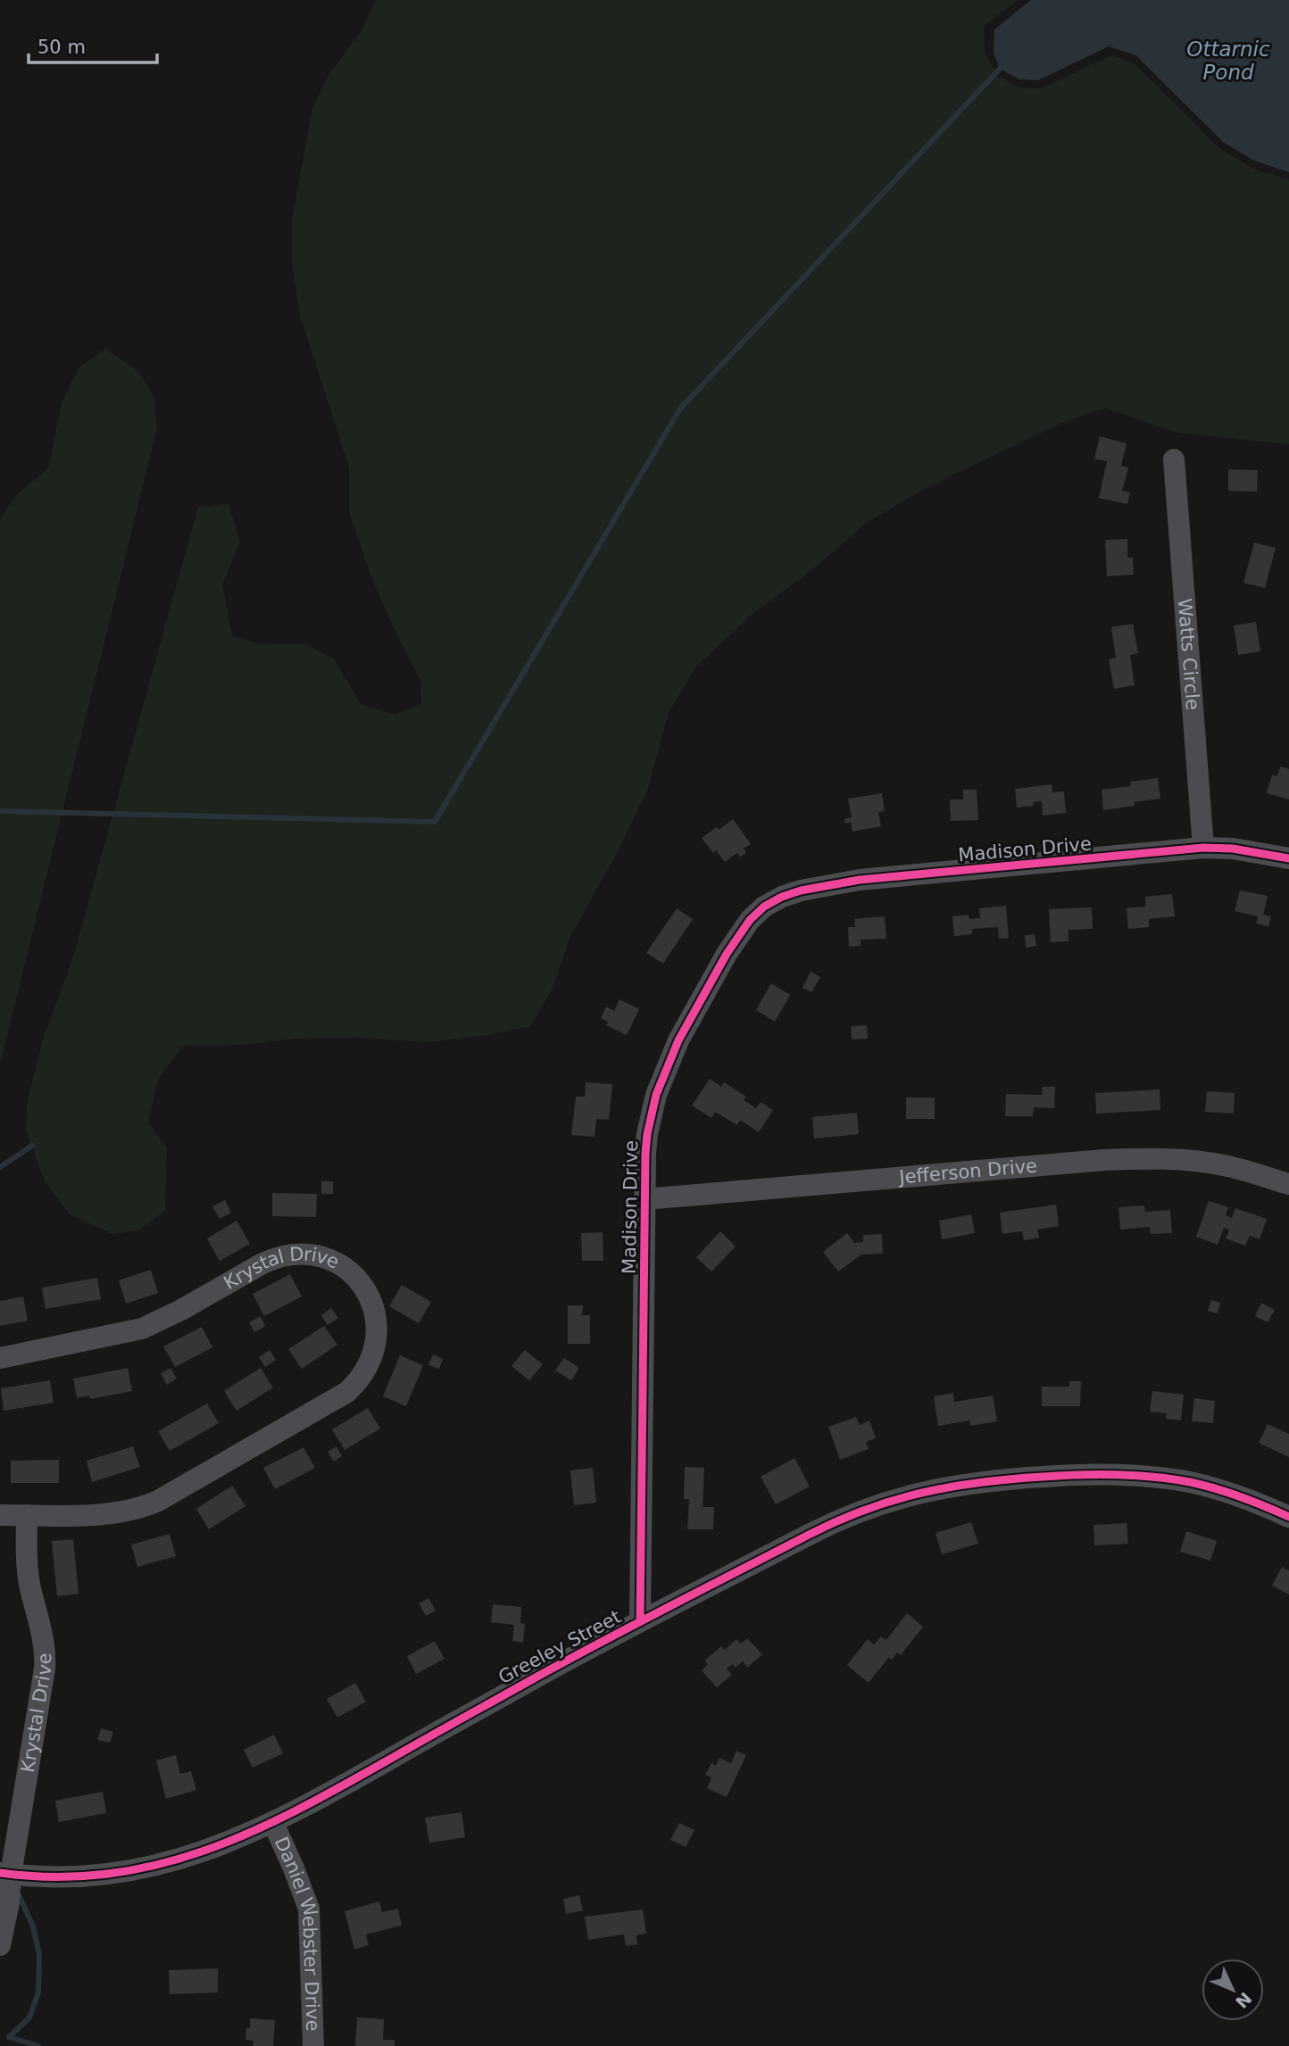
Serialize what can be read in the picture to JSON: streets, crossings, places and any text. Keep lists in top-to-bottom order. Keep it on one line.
{"streets":{"street":["Watts Circle","Madison Drive","Jefferson Drive","Krystal Drive","Greeley Street","Daniel Webster Drive"]},"crossings":[["Watts Circle","Madison Drive"],["Madison Drive","Jefferson Drive"],["Madison Drive","Greeley Street"],["Krystal Drive","Greeley Street"],["Greeley Street","Daniel Webster Drive"]],"water":["Ottarnic Pond"],"scale_bar":"50 m","north":"bottom right"}
